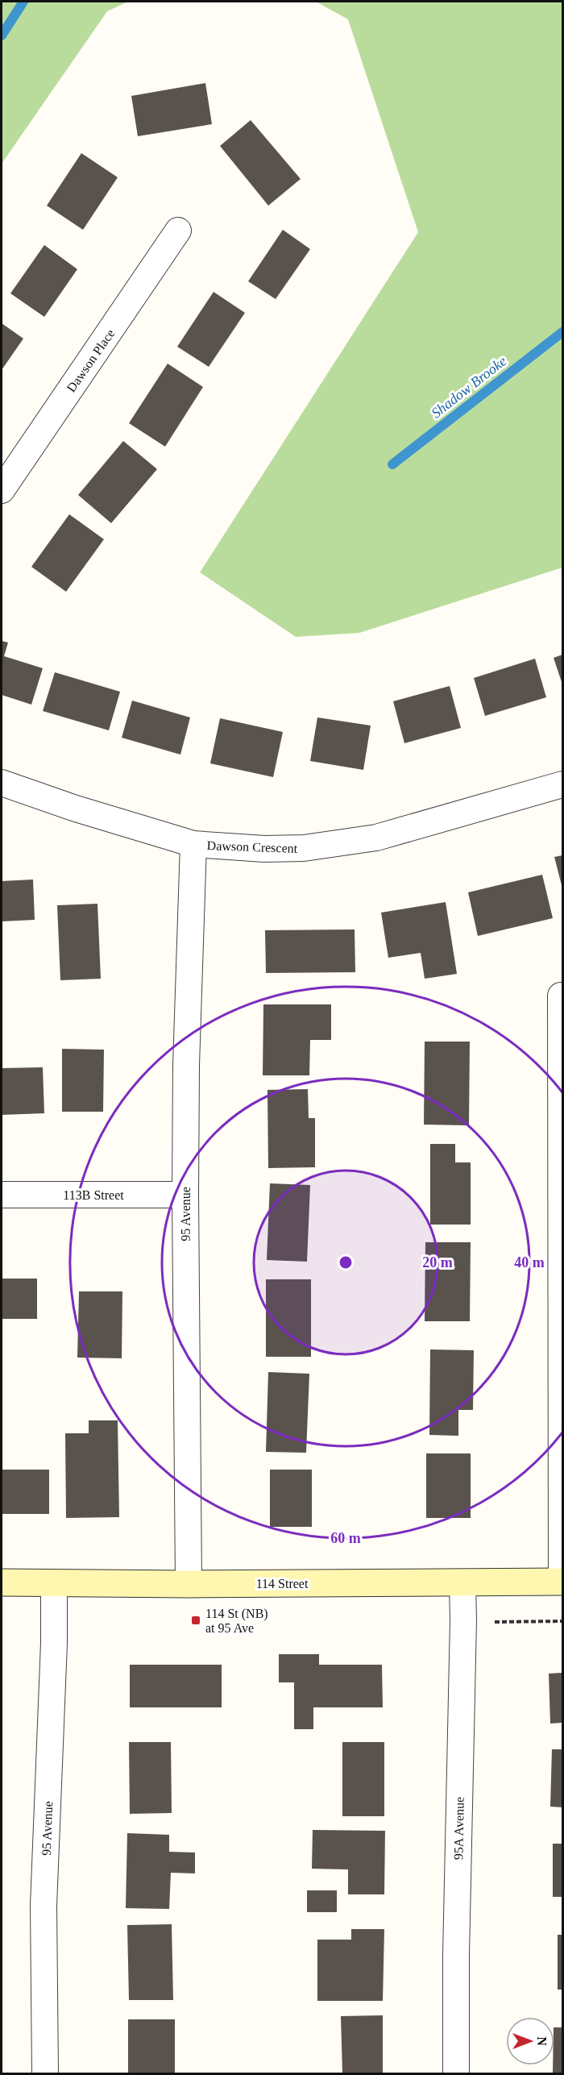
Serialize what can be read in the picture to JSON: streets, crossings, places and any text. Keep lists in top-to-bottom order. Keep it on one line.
{"streets":{"street":["Dawson Place","Dawson Crescent","113B Street","95 Avenue","114 Street","95A Avenue"]},"crossings":[["Dawson Crescent","95 Avenue"],["113B Street","95 Avenue"],["95 Avenue","114 Street"],["114 Street","95A Avenue"]],"water":["Shadow Brooke"],"places":{"transit":["114 St (NB) at 95 Ave"]},"north":"right","rings":["20 m","40 m","60 m"]}
